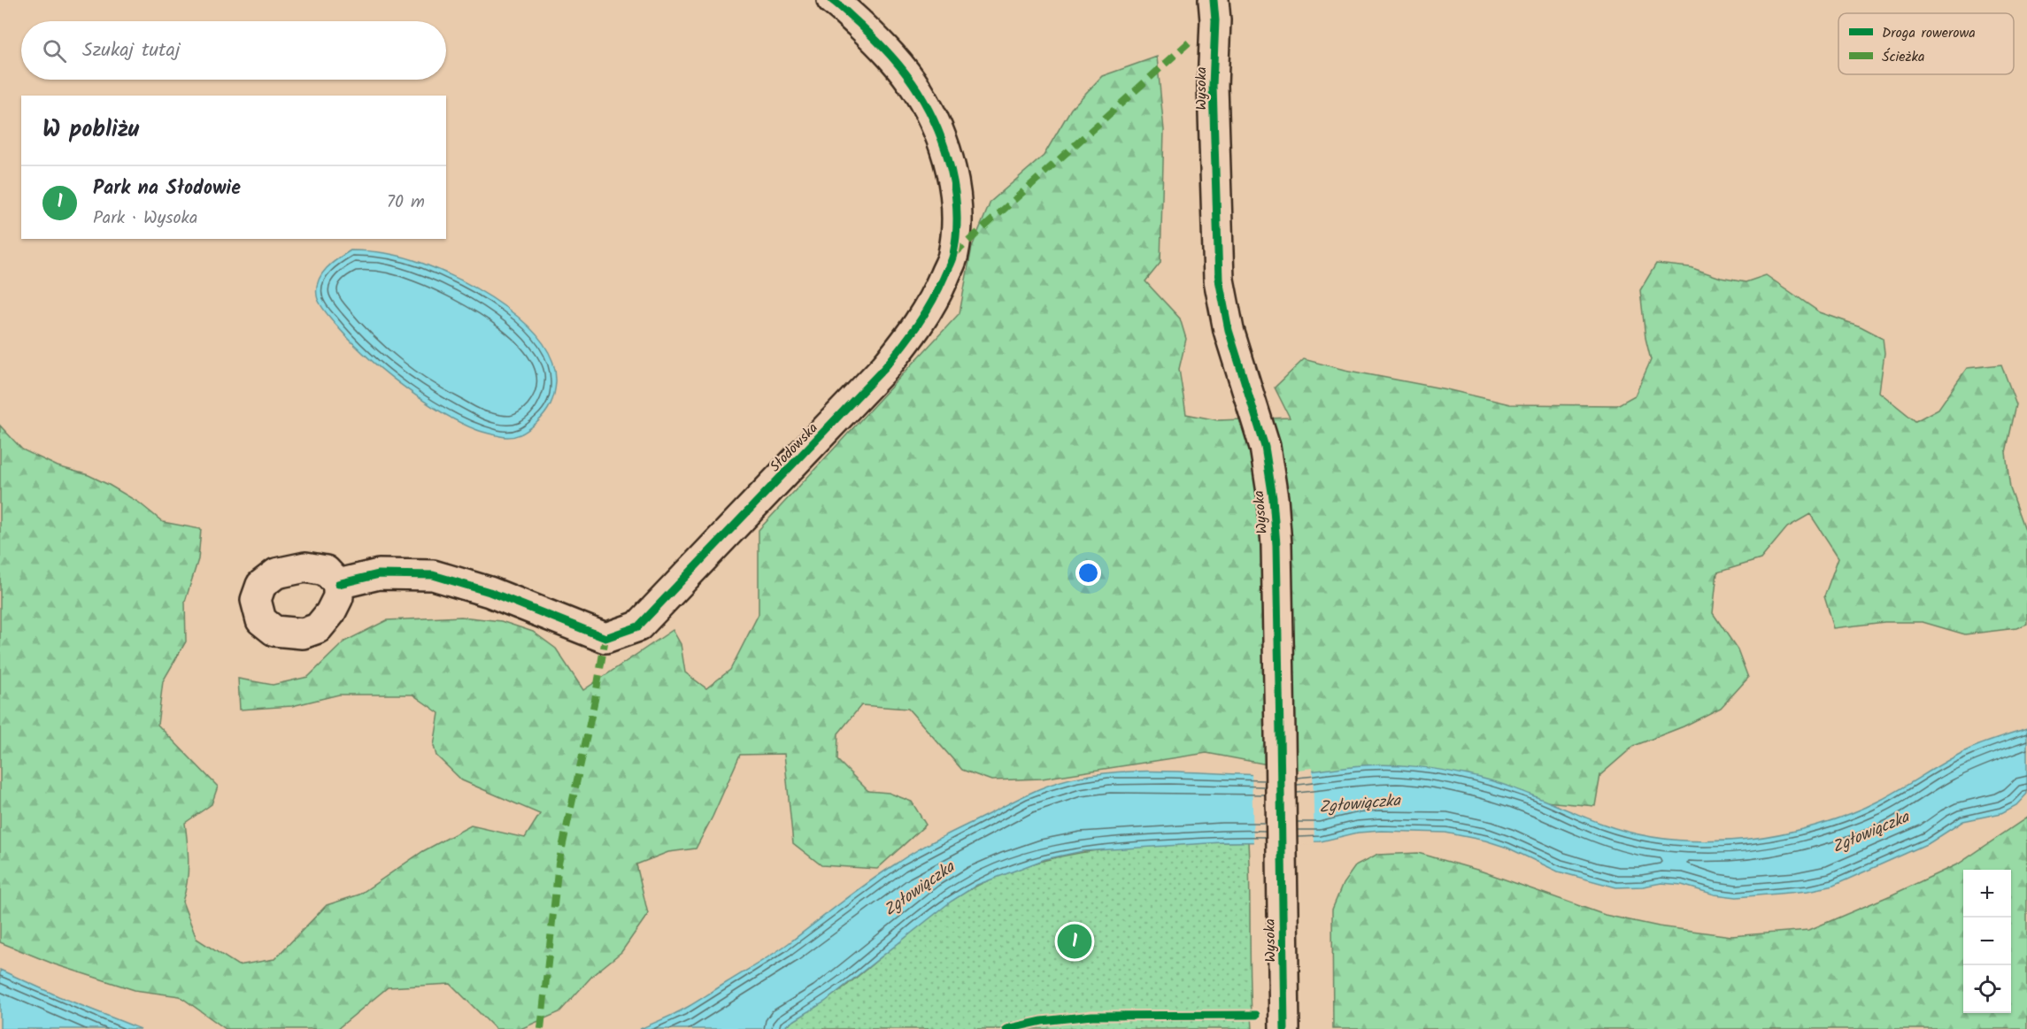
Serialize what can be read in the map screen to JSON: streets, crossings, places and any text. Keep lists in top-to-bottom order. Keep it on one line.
{"streets":{"street":["Wysoka","Słodowska"]},"water":["Zgłowiączka"],"legend":["Droga rowerowa","Ścieżka"],"page":{"search":"Szukaj tutaj","heading":"W pobliżu","list":[{"mark":"1","name":"Park na Słodowie","note":"Park · Wysoka","value":"70 m"}],"map_buttons":["+","−"],"pins":"1"}}
